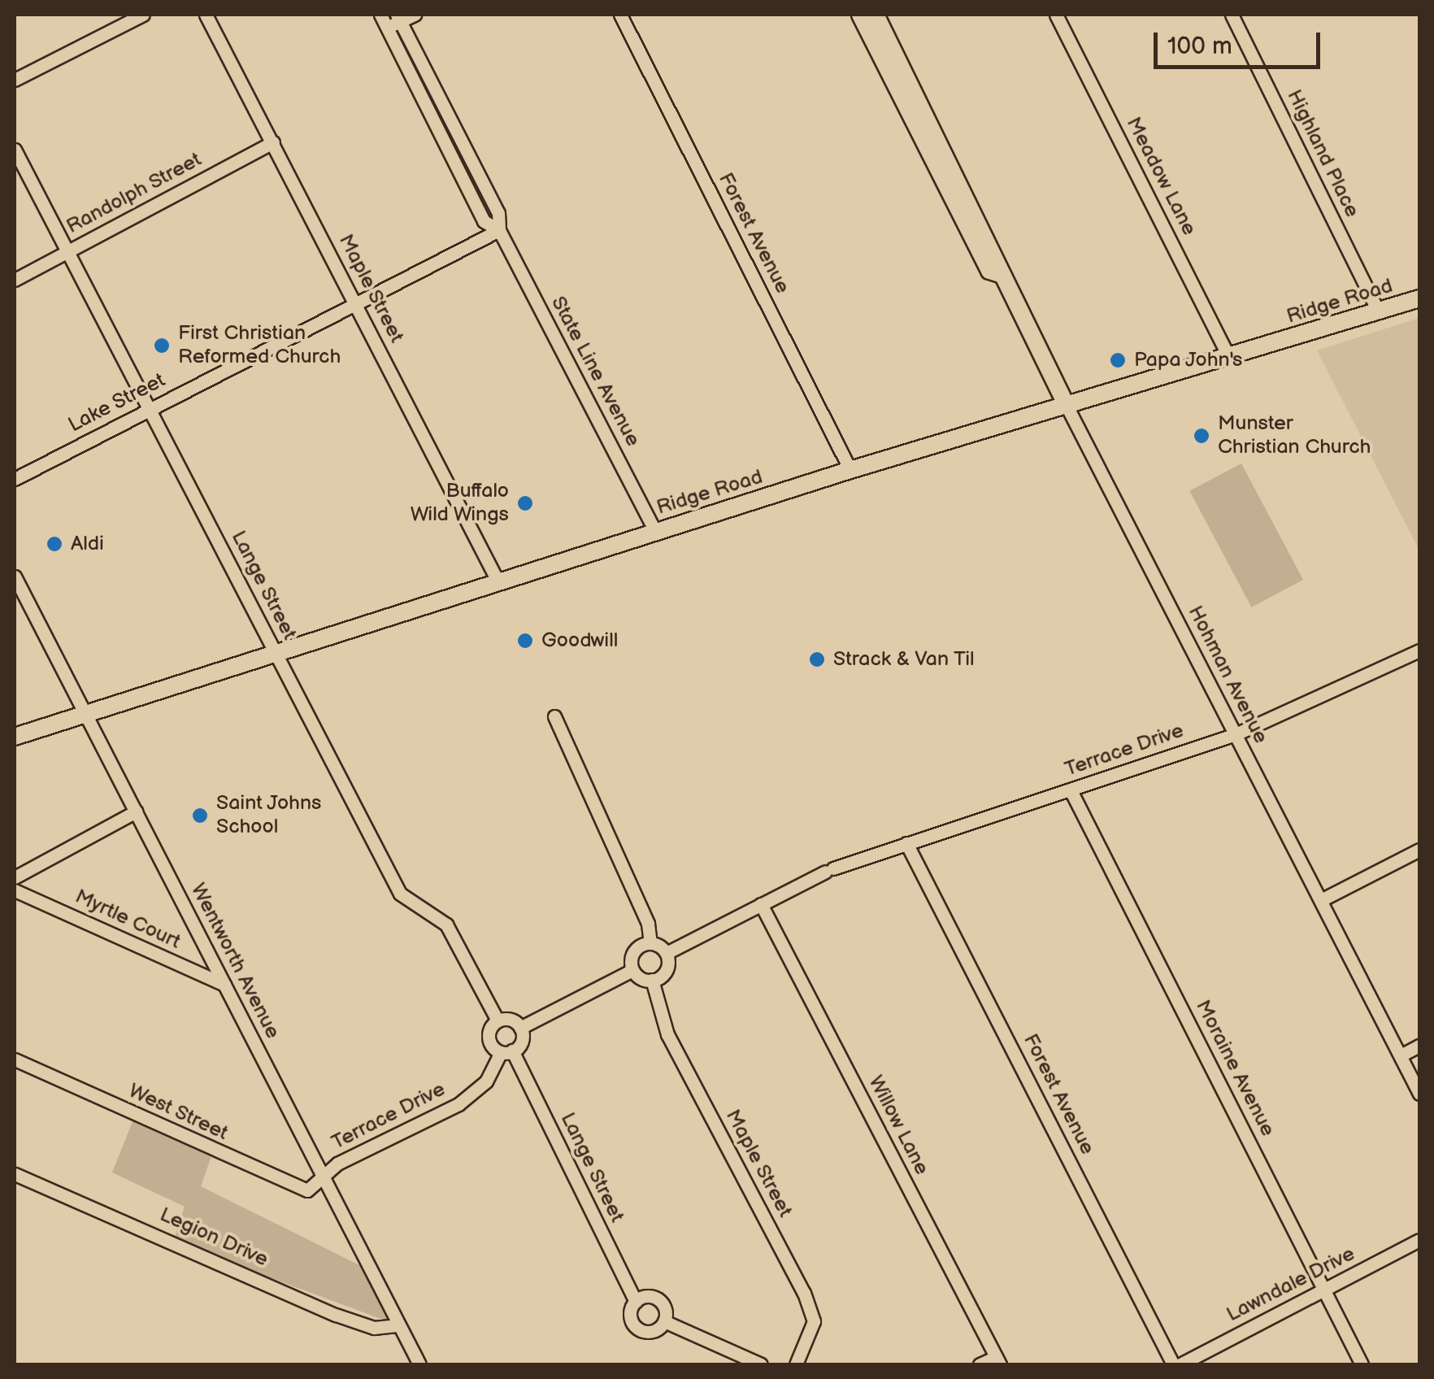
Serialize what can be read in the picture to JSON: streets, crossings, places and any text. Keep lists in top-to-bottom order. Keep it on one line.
{"streets":{"main road":["Ridge Road","Hohman Avenue"],"street":["Highland Place","Meadow Lane","Randolph Street","Forest Avenue","Maple Street","State Line Avenue","Lake Street","Lange Street","Terrace Drive","Myrtle Court","Wentworth Avenue","Moraine Avenue","West Street","Willow Lane","Legion Drive","Lawndale Drive"]},"crossings":[["Highland Place","Ridge Road"],["Meadow Lane","Ridge Road"],["Randolph Street","Maple Street"],["Randolph Street","Lange Street"],["Forest Avenue","Ridge Road"],["Forest Avenue","Terrace Drive"],["Maple Street","Ridge Road"],["Maple Street","Lake Street"],["Maple Street","Terrace Drive"],["Ridge Road","State Line Avenue"],["Ridge Road","Lange Street"],["Ridge Road","Hohman Avenue"],["Ridge Road","Wentworth Avenue"],["State Line Avenue","Lake Street"],["Lake Street","Lange Street"],["Lange Street","Terrace Drive"],["Hohman Avenue","Terrace Drive"],["Terrace Drive","Wentworth Avenue"],["Terrace Drive","Moraine Avenue"],["Terrace Drive","West Street"],["Terrace Drive","Willow Lane"],["Myrtle Court","Wentworth Avenue"],["Wentworth Avenue","West Street"],["Wentworth Avenue","Legion Drive"],["Moraine Avenue","Lawndale Drive"]],"places":["First Christian Reformed Church","Papa John's","Munster Christian Church","Buffalo Wild Wings","Aldi","Goodwill","Strack & Van Til","Saint Johns School"],"scale_bar":"100 m"}
